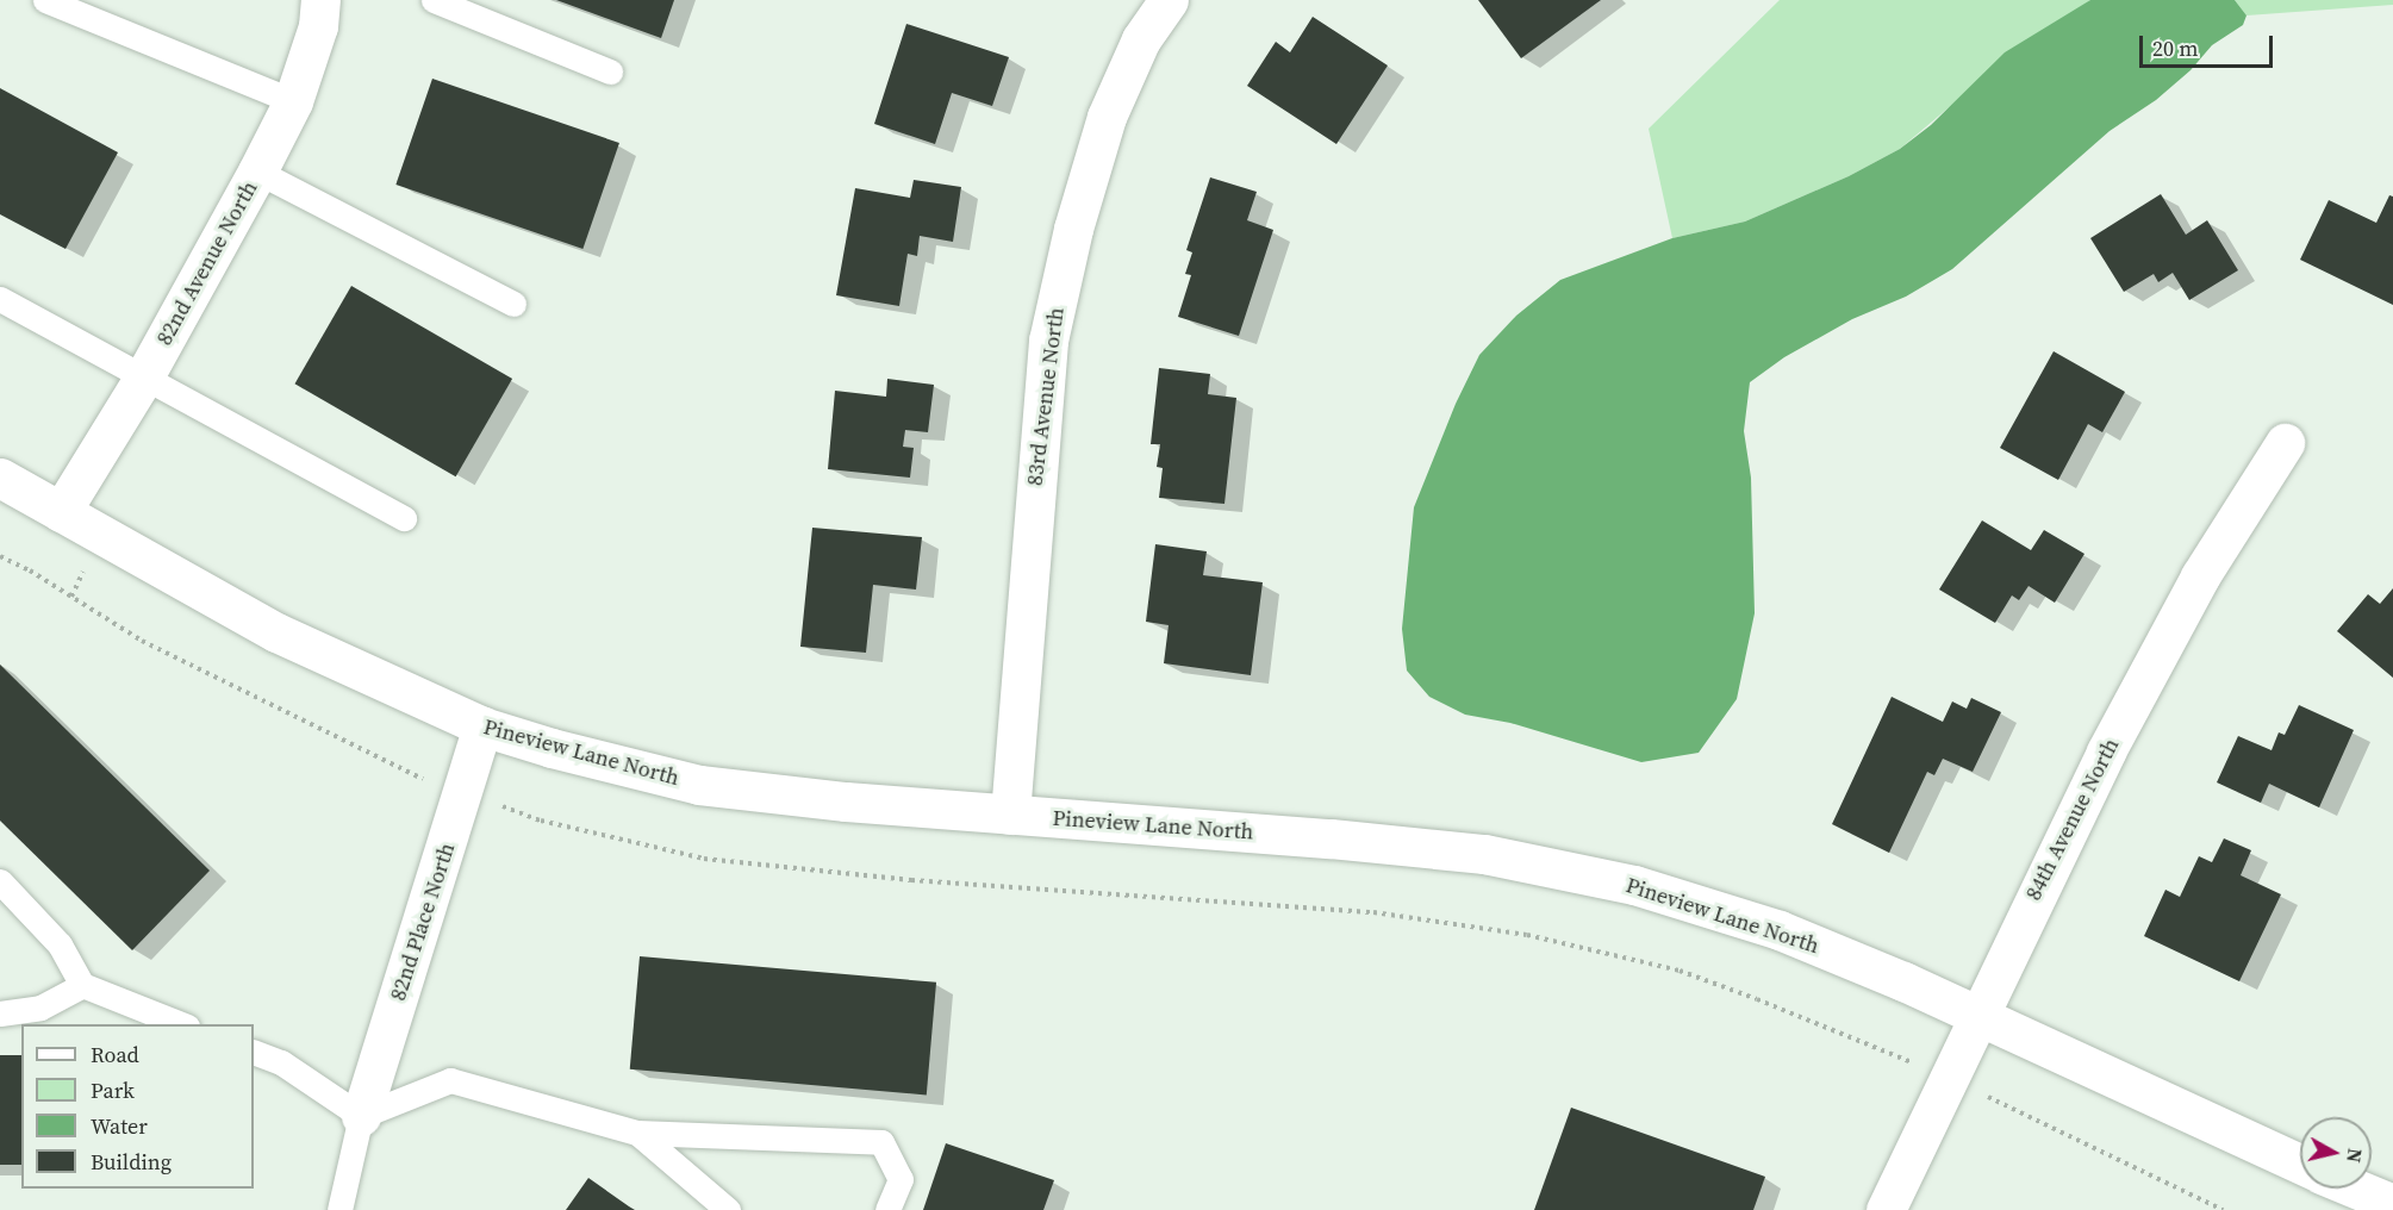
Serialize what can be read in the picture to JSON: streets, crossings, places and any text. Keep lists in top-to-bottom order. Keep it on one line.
{"streets":{"street":["82nd Avenue North","83rd Avenue North","Pineview Lane North","84th Avenue North","82nd Place North"]},"crossings":[["82nd Avenue North","Pineview Lane North"],["83rd Avenue North","Pineview Lane North"],["Pineview Lane North","84th Avenue North"],["Pineview Lane North","82nd Place North"]],"legend":["Road","Park","Water","Building"],"scale_bar":"20 m","north":"right"}
